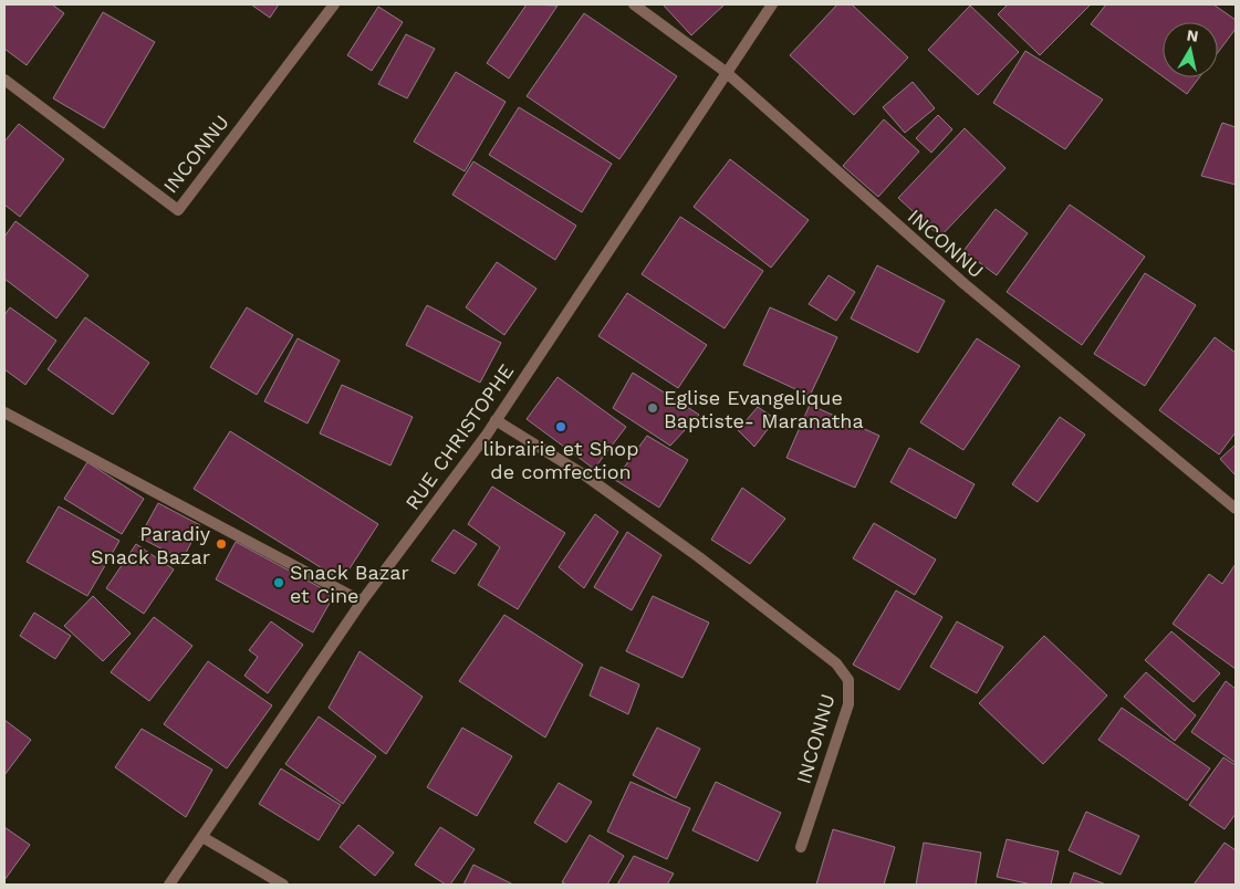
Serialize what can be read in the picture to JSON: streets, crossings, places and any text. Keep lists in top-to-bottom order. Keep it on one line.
{"streets":{"street":["INCONNU","RUE CHRISTOPHE"]},"crossings":[["INCONNU","RUE CHRISTOPHE"]],"places":["Eglise Evangelique Baptiste- Maranatha","librairie et Shop de comfection","Paradiy Snack Bazar","Snack Bazar et Cine"],"north":"top"}
